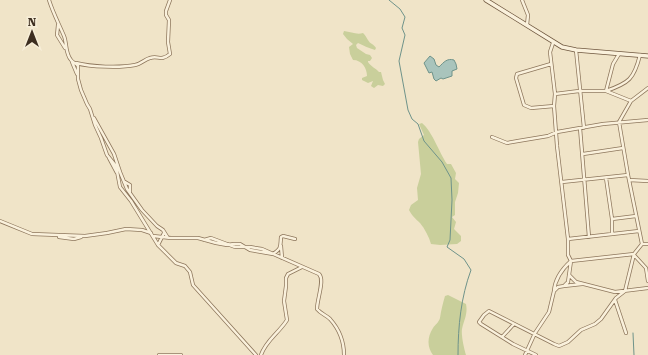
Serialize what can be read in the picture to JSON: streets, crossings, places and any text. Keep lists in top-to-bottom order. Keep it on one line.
{"north":"top"}
